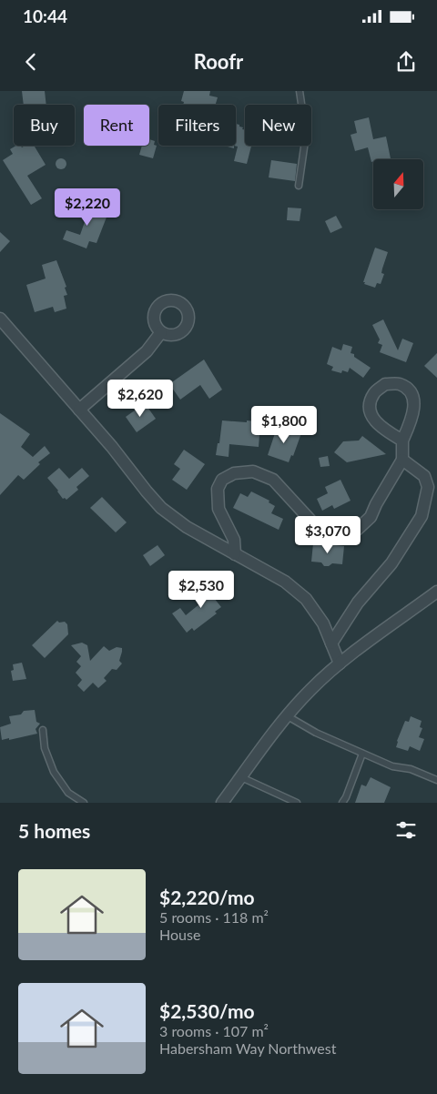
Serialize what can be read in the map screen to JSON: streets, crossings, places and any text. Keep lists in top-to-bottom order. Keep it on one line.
{"north":"top","page":{"status":"10:44","header":"Roofr","chip":["Buy","Rent","Filters","New"],"price":["$2,220","$2,620","$1,800","$3,070","$2,530"],"heading":"5 homes","list":[{"name":"$2,220/mo","note":"5 rooms · 118 m² · House"},{"name":"$2,530/mo","note":"3 rooms · 107 m² · Habersham Way Northwest"}]}}
